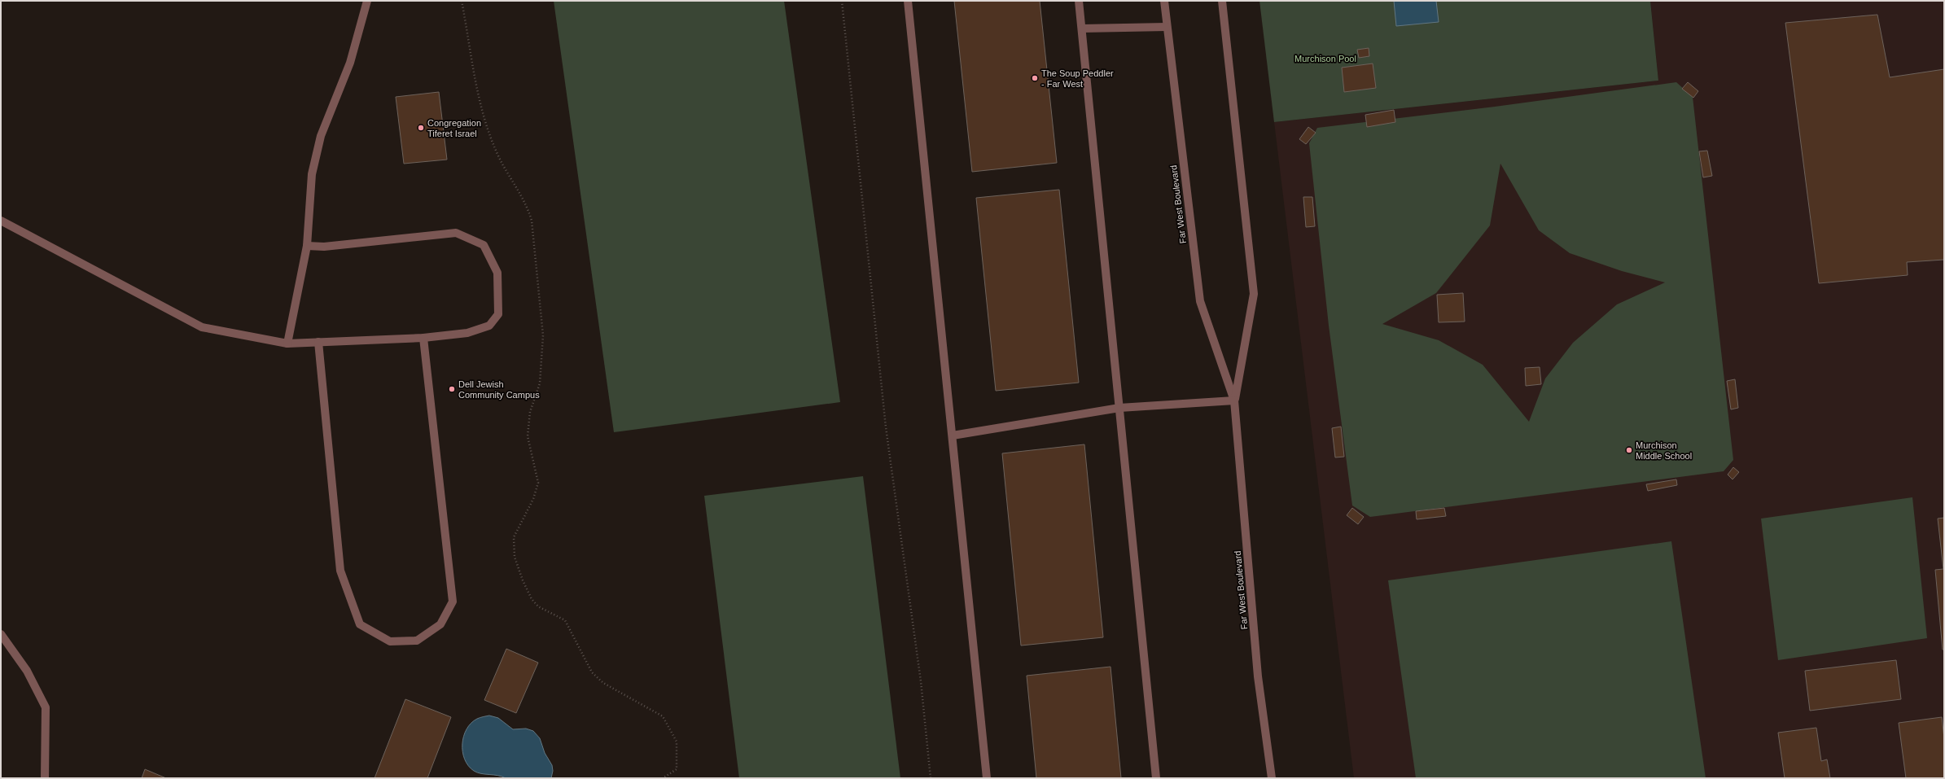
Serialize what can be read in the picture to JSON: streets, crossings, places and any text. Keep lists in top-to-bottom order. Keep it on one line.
{"streets":{"street":["Far West Boulevard"]},"parks":["Murchison Pool"],"places":["The Soup Peddler - Far West","Congregation Tiferet Israel","Dell Jewish Community Campus","Murchison Middle School"]}
